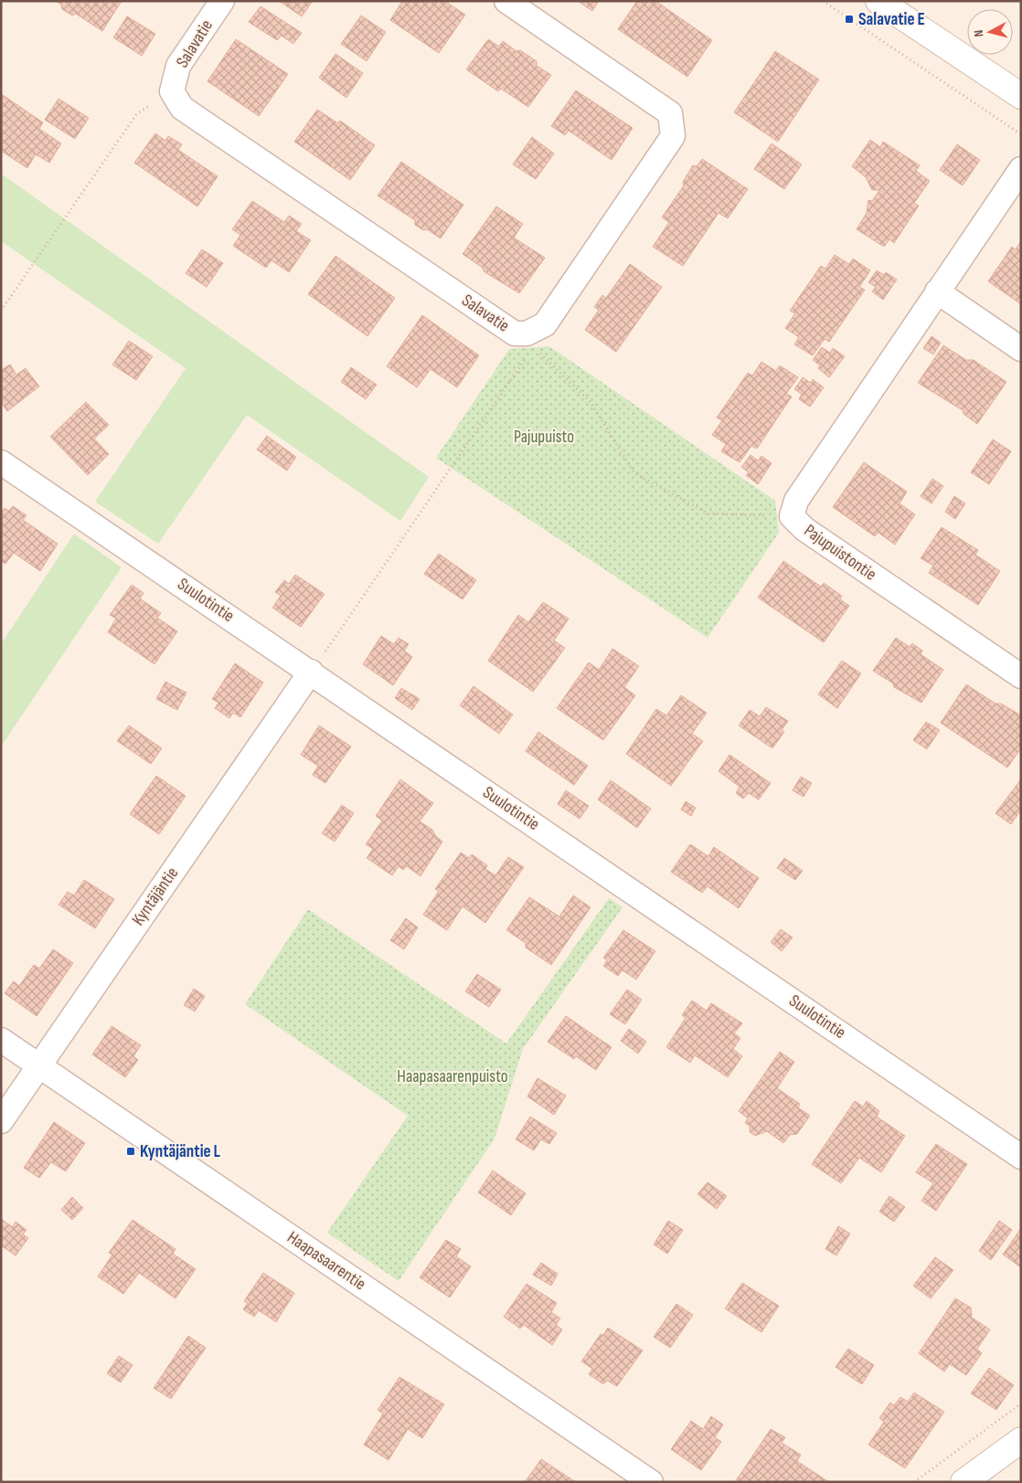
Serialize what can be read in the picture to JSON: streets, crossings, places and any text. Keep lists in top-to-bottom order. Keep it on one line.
{"streets":{"street":["Salavatie","Pajupuistontie","Suulotintie","Kyntäjäntie","Haapasaarentie"]},"crossings":[["Suulotintie","Kyntäjäntie"],["Kyntäjäntie","Haapasaarentie"]],"parks":["Pajupuisto","Haapasaarenpuisto"],"places":{"transit":["Salavatie E","Kyntäjäntie L"]},"north":"left"}
